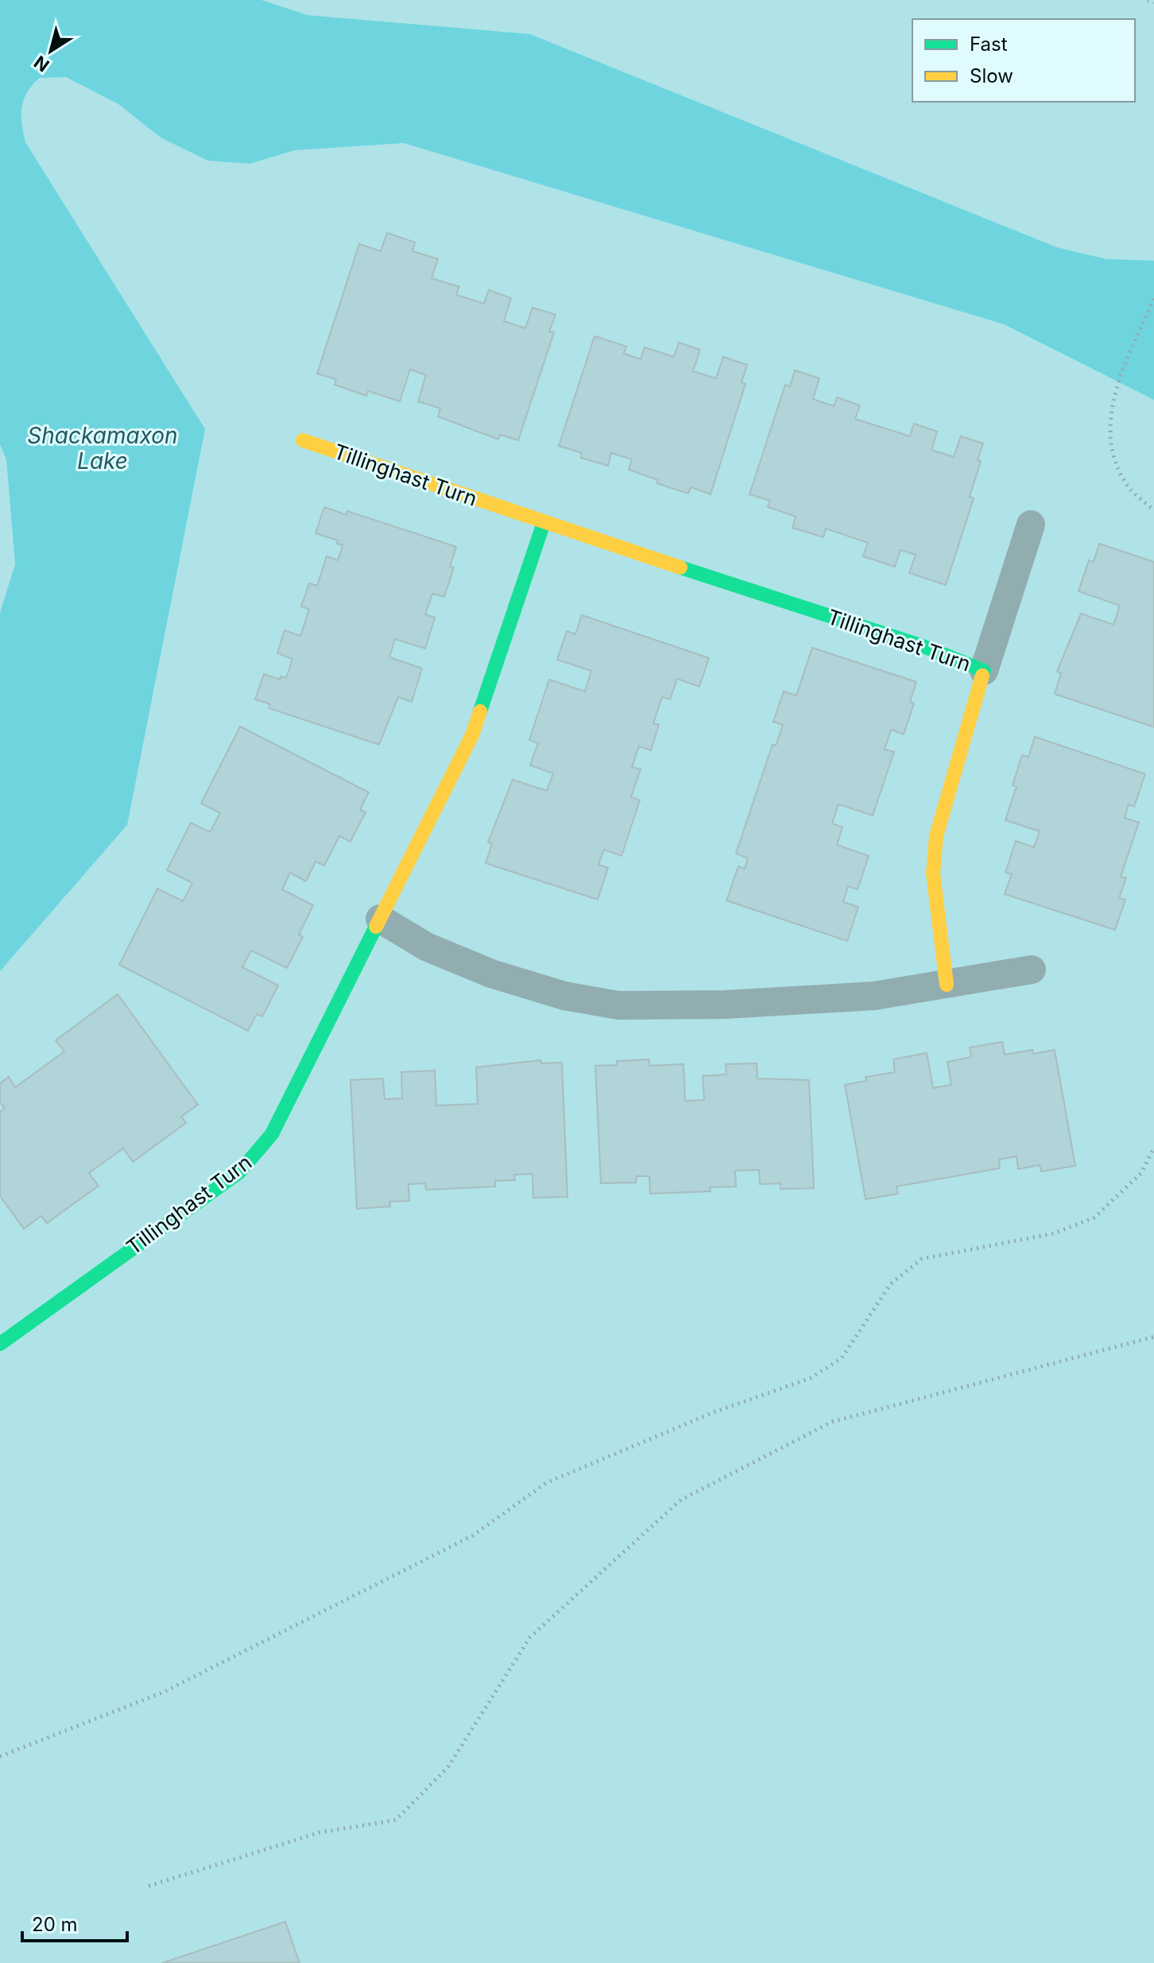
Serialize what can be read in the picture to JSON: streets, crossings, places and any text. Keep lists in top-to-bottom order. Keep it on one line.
{"streets":{"street":["Tillinghast Turn"]},"water":["Shackamaxon Lake"],"legend":["Fast","Slow"],"scale_bar":"20 m","north":"bottom left"}
